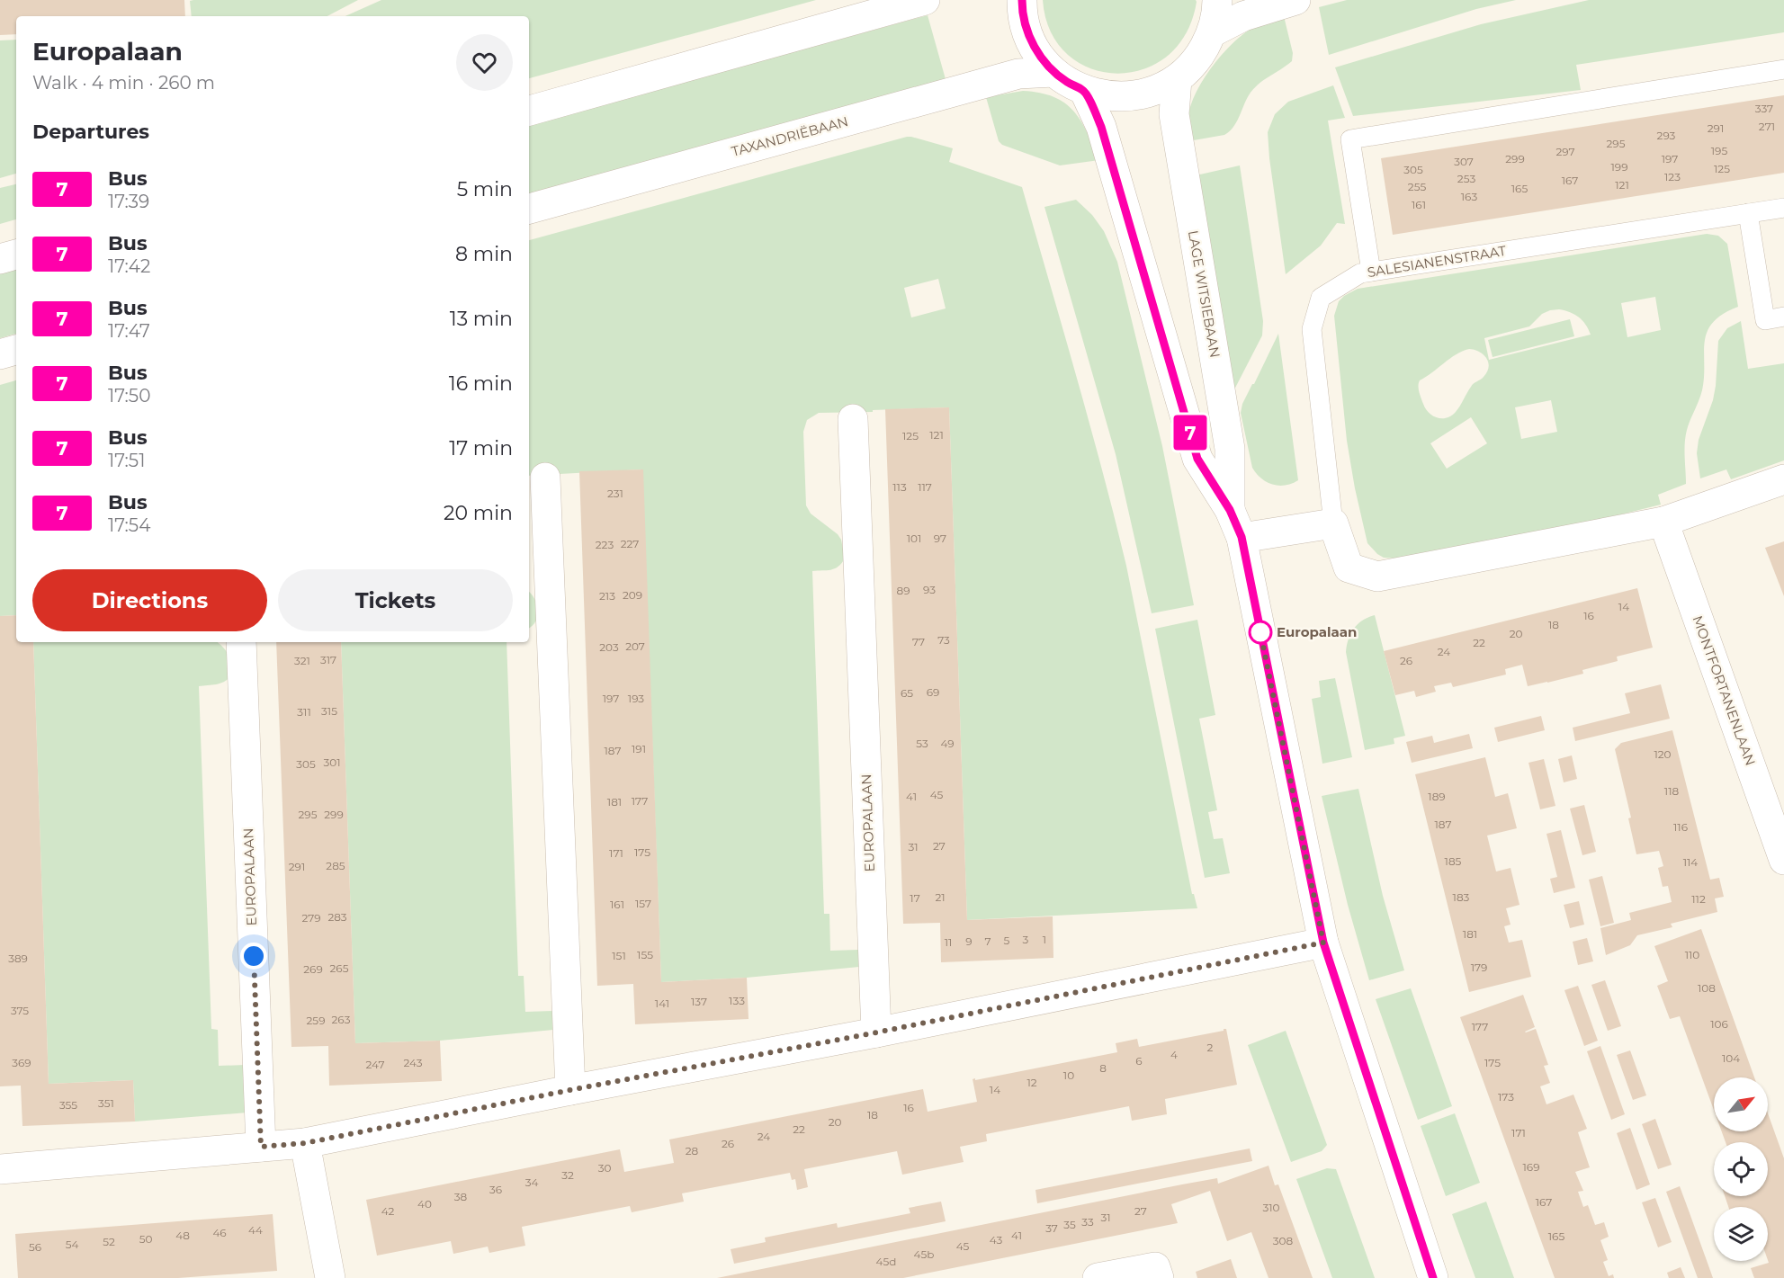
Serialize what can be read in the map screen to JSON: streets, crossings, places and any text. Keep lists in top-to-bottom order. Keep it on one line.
{"streets":{"street":["TAXANDRIËBAAN","SALESIANENSTRAAT","LAGE WITSIEBAAN","MONTFORTANENLAAN","EUROPALAAN"]},"crossings":[["SALESIANENSTRAAT","MONTFORTANENLAAN"]],"places":["Europalaan"],"lines":["bus line 7"],"house_numbers":["337","271","291","293","295","195","297","299","197","307","199","125","305","123","253","167","121","255","165","163","161","121","125","113","117","231","101","97","227","223","93","89","209","213","14","16","18","20","73","77","22","207","203","24","317","321","26","69","65","197","193","315","311","53","49","191","187","120","301","305","118","45","41","189","177","181","295","299","187","116","27","31","175","171","185","114","285","291","21","183","17","112","157","161","283","279","181","3","1","5","9","7","11","155","110","151","389","179","265","269","108","133","137","141","375","263","259","106","177","2","4","104","6","369","243","175","247","8","10","12","14","173","351","355","16","18","20","22","171","24","26","28","169","30","32","34","36","38","167","40","310","42","27","31","33","35","37","44","46","48","41","165","50","43","308","52","54","45","56","45b","45d"],"north":"top right","page":{"on_map":"7","heading":[["Europalaan","Walk · 4 min · 260 m"],"Departures"],"list":[{"mark":"7","name":"Bus","note":"17:39","value":"5 min"},{"mark":"7","name":"Bus","note":"17:42","value":"8 min"},{"mark":"7","name":"Bus","note":"17:47","value":"13 min"},{"mark":"7","name":"Bus","note":"17:50","value":"16 min"},{"mark":"7","name":"Bus","note":"17:51","value":"17 min"},{"mark":"7","name":"Bus","note":"17:54","value":"20 min"}],"buttons":["Directions","Tickets"]}}
